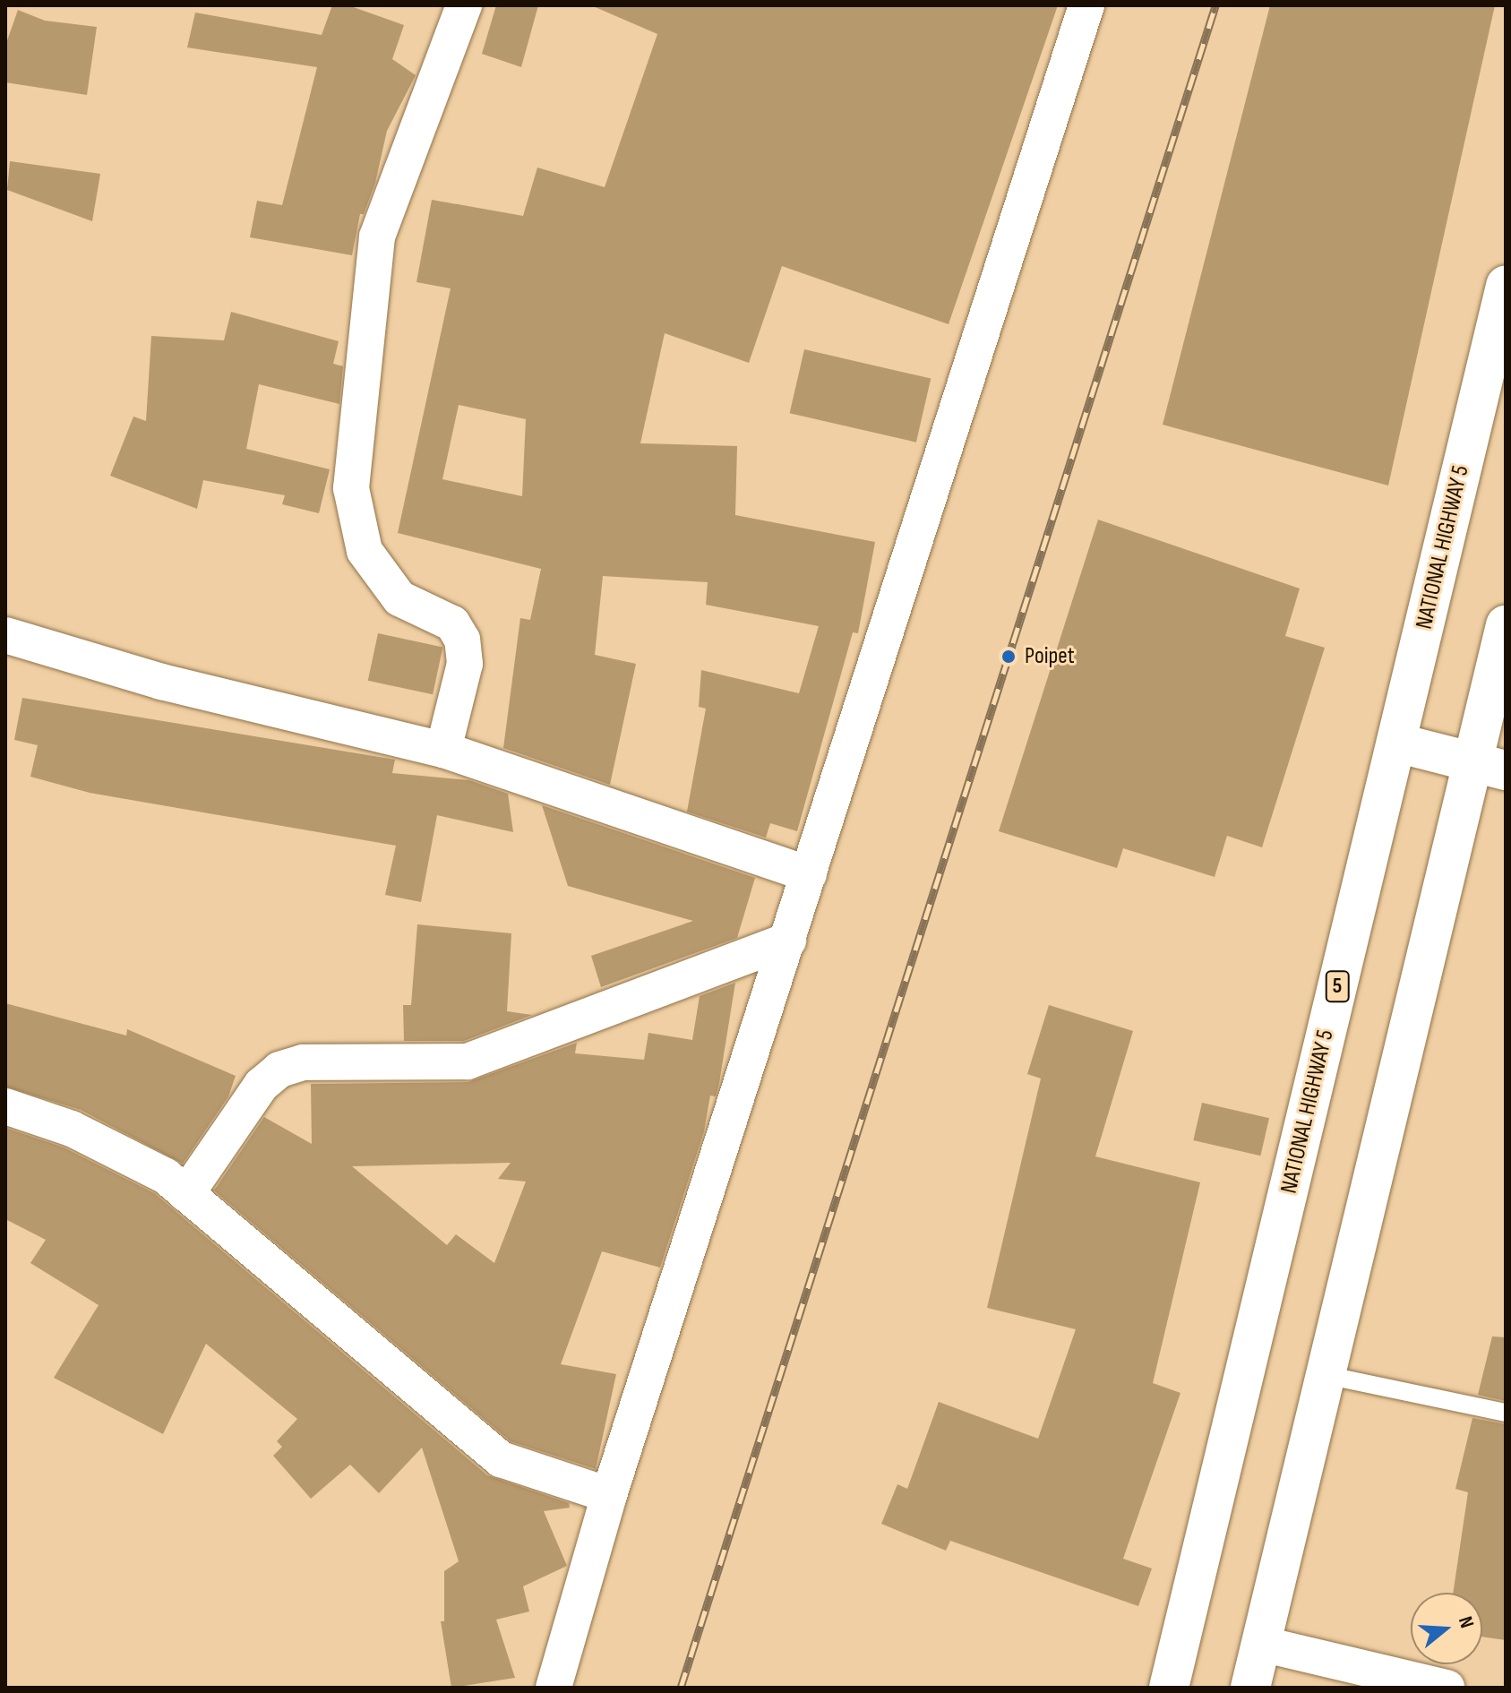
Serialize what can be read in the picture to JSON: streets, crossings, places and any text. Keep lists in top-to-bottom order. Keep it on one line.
{"streets":{"main road":["NATIONAL HIGHWAY 5","5"]},"places":["Poipet"],"north":"right"}
